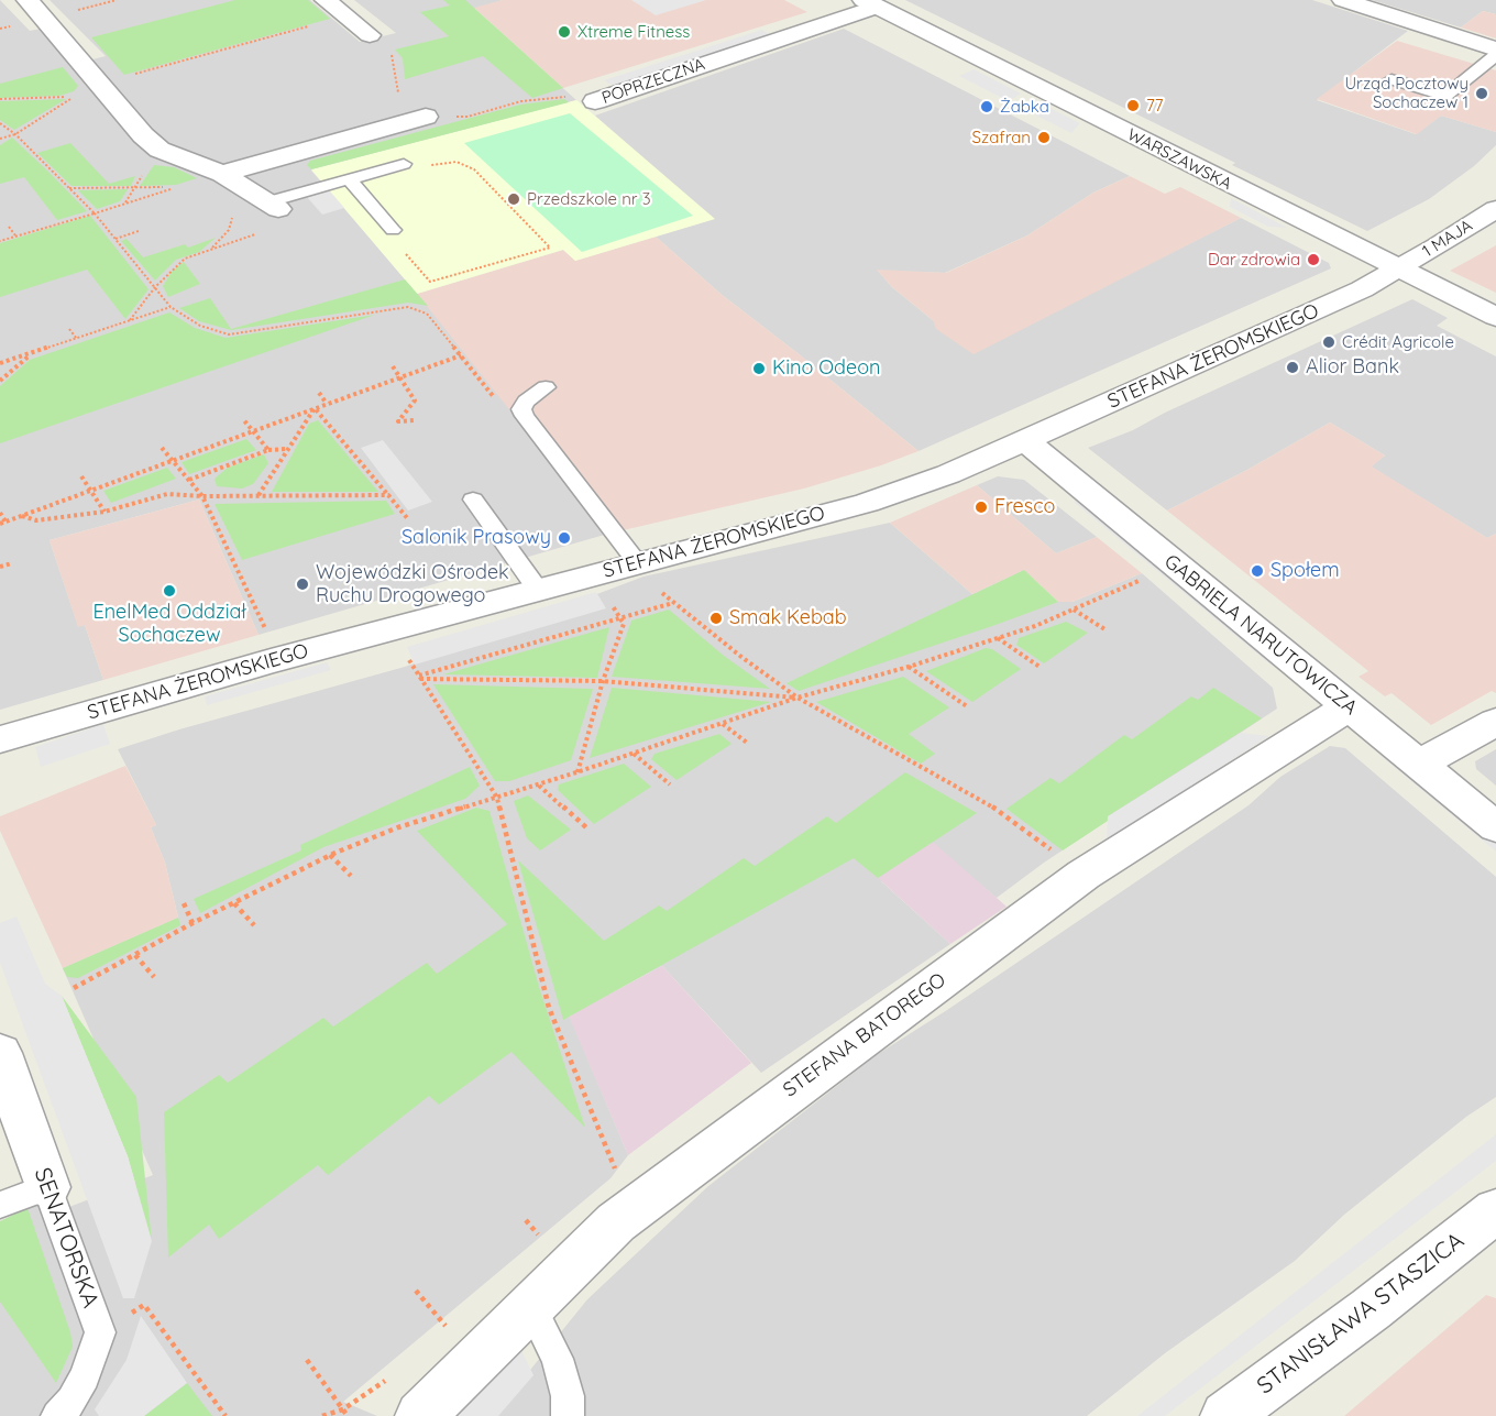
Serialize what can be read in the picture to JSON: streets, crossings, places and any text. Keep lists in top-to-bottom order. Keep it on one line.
{"streets":{"street":["POPRZECZNA","WARSZAWSKA","1 MAJA","STEFANA ŻEROMSKIEGO","GABRIELA NARUTOWICZA","STEFANA BATOREGO","SENATORSKA","STANISŁAWA STASZICA"]},"crossings":[["POPRZECZNA","WARSZAWSKA"],["WARSZAWSKA","1 MAJA"],["WARSZAWSKA","STEFANA ŻEROMSKIEGO"],["1 MAJA","STEFANA ŻEROMSKIEGO"],["STEFANA ŻEROMSKIEGO","GABRIELA NARUTOWICZA"],["GABRIELA NARUTOWICZA","STEFANA BATOREGO"]],"places":["Xtreme Fitness","Urząd Pocztowy Sochaczew 1","77","Żabka","Szafran","Przedszkole nr 3","Dar zdrowia","Crédit Agricole","Alior Bank","Kino Odeon","Fresco","Salonik Prasowy","Społem","Wojewódzki Ośrodek Ruchu Drogowego","EnelMed Oddział Sochaczew","Smak Kebab"]}
